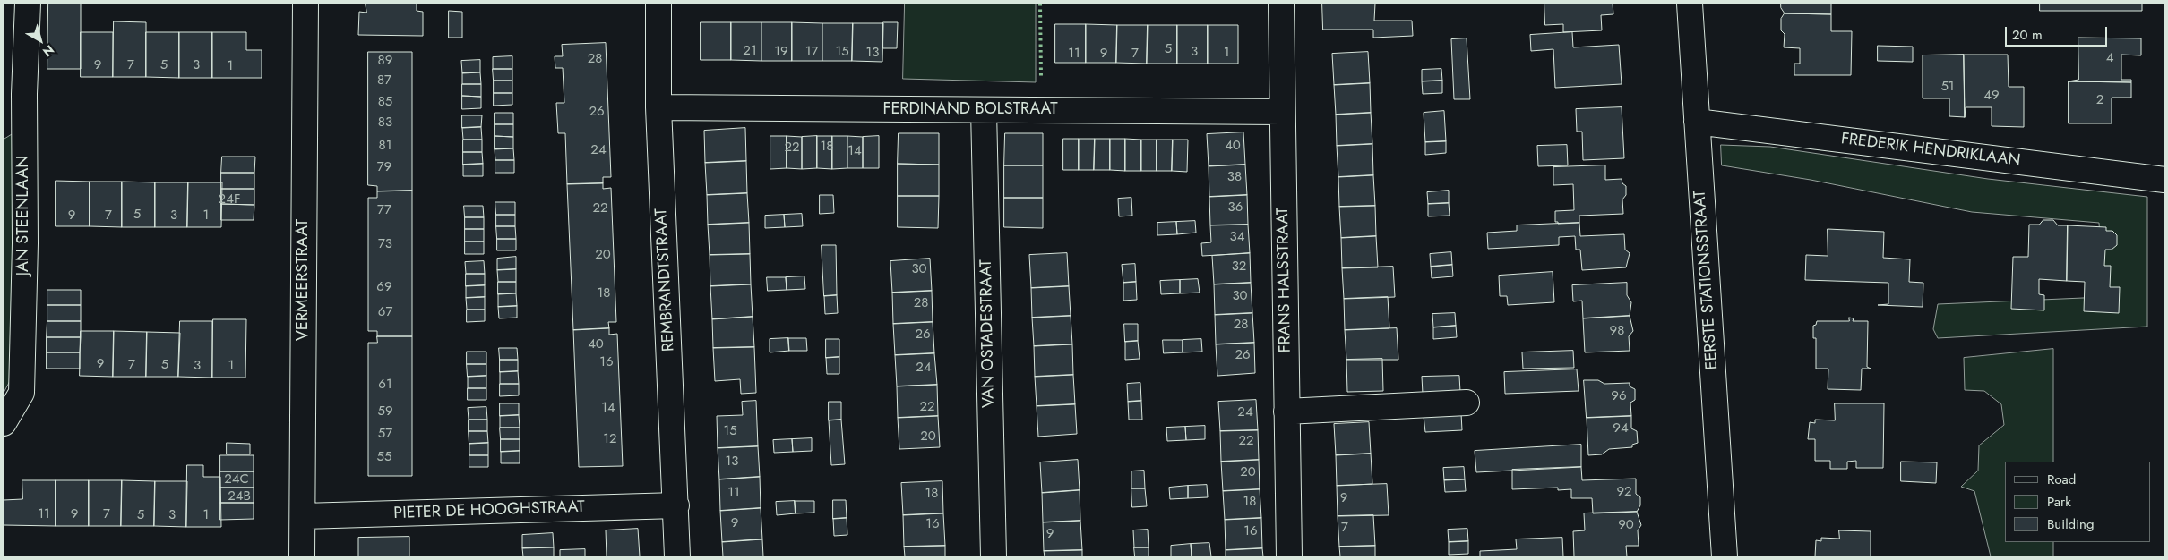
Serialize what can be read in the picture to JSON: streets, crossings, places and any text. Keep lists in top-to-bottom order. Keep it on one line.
{"streets":{"street":["FERDINAND BOLSTRAAT","FREDERIK HENDRIKLAAN","JAN STEENLAAN","VERMEERSTRAAT","REMBRANDTSTRAAT","FRANS HALSSTRAAT","EERSTE STATIONSSTRAAT","VAN OSTADESTRAAT","PIETER DE HOOGHSTRAAT"]},"crossings":[["FERDINAND BOLSTRAAT","REMBRANDTSTRAAT"],["FERDINAND BOLSTRAAT","FRANS HALSSTRAAT"],["FERDINAND BOLSTRAAT","VAN OSTADESTRAAT"],["FREDERIK HENDRIKLAAN","EERSTE STATIONSSTRAAT"],["VERMEERSTRAAT","PIETER DE HOOGHSTRAAT"],["REMBRANDTSTRAAT","PIETER DE HOOGHSTRAAT"]],"house_numbers":["5","21","19","17","15","3","13","1","11","9","7","4","28","89","9","7","5","3","1","87","51","49","2","85","26","83","81","40","18","22","24","14","79","38","24F","36","22","77","5","9","7","3","1","34","73","20","32","30","69","18","30","28","67","28","98","26","40","26","16","9","7","5","3","1","24","61","96","22","14","59","24","94","15","57","20","12","22","55","13","20","24C","92","11","18","24B","9","18","11","9","7","5","3","1","9","16","90","7","16","9"],"legend":["Road","Park","Building"],"scale_bar":"20 m","north":"bottom right"}
